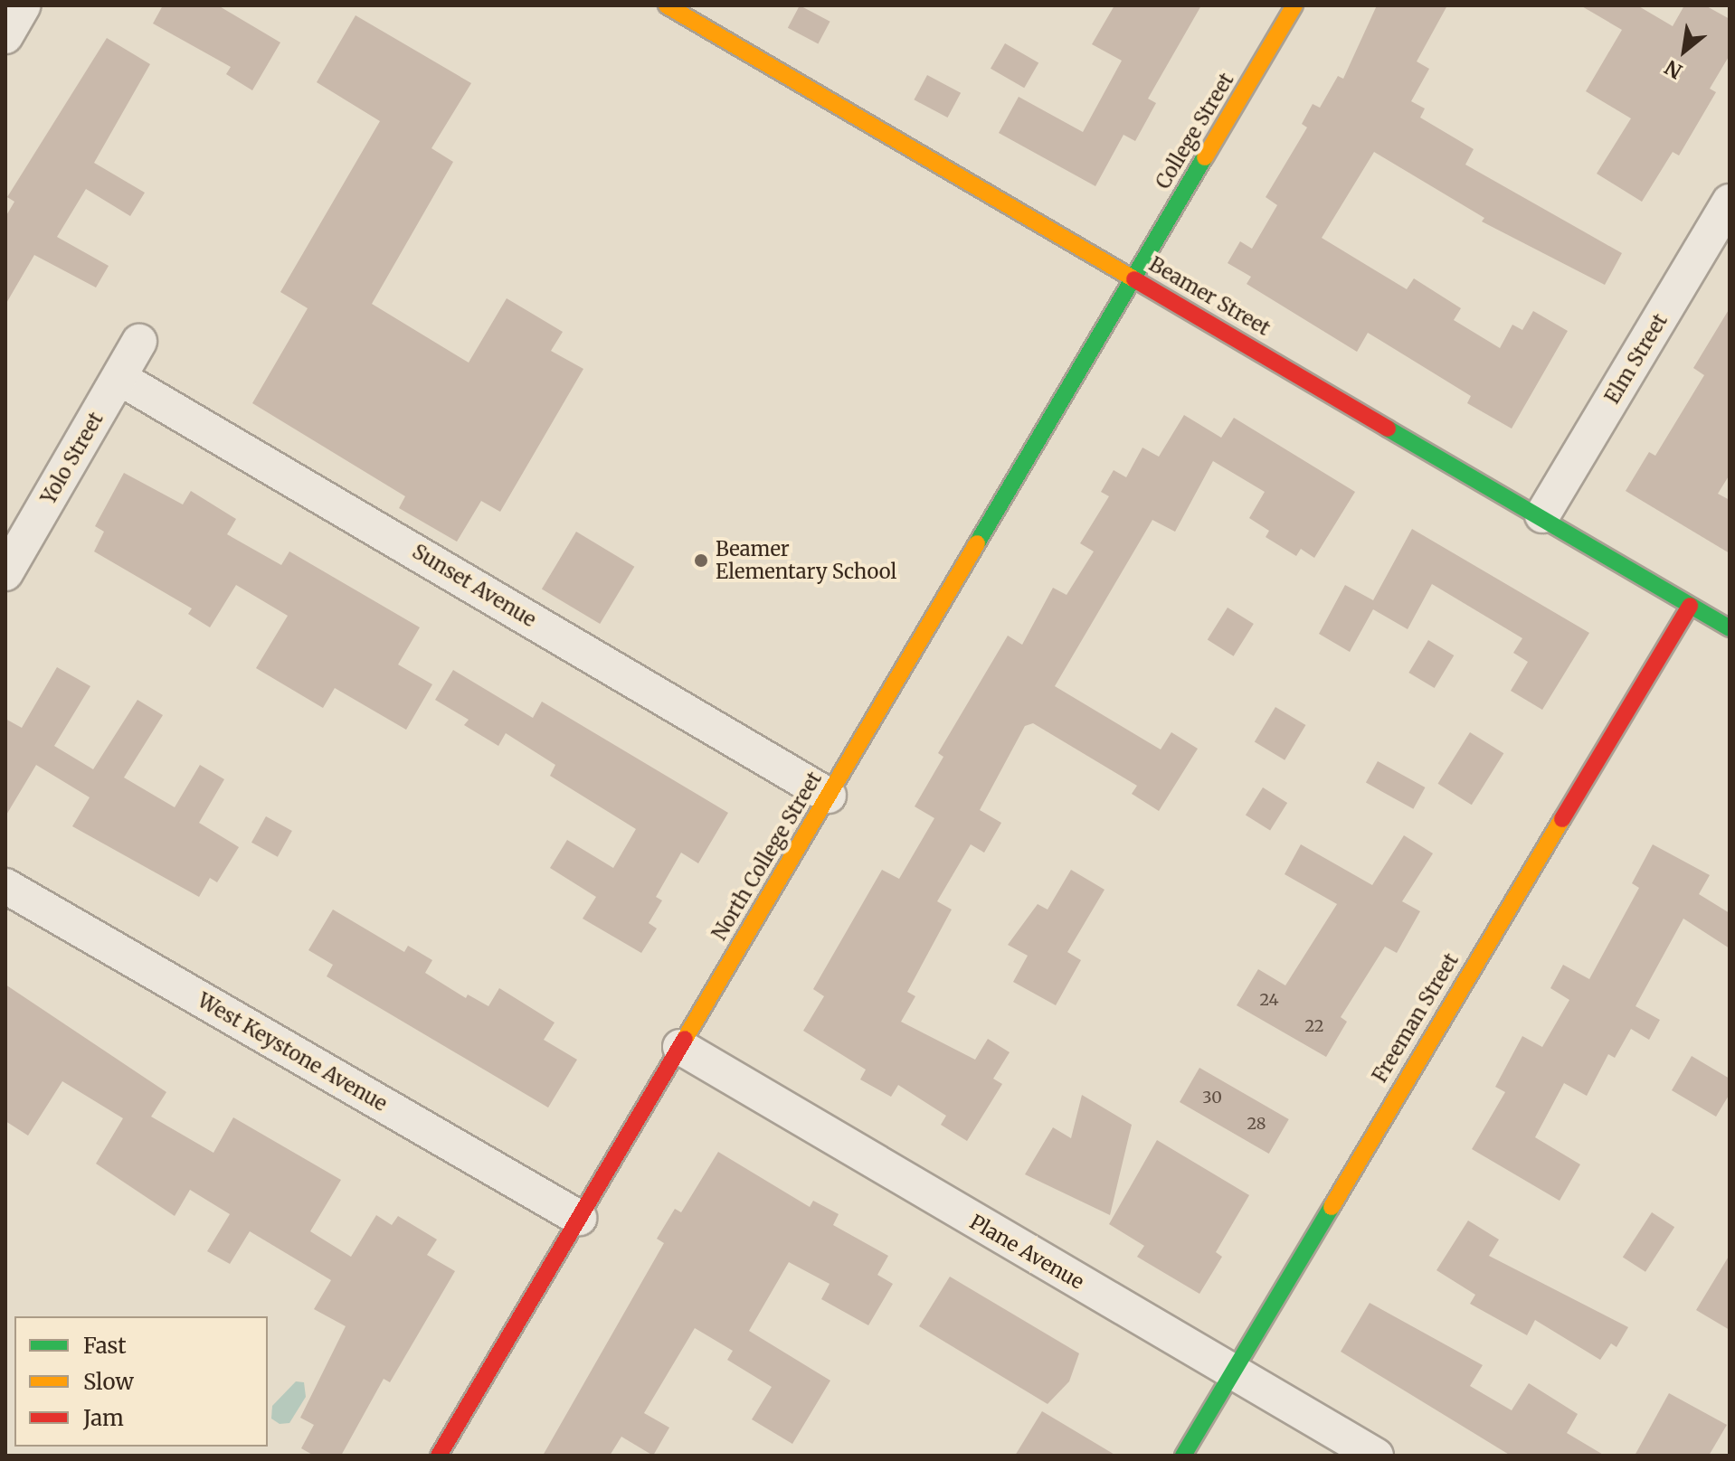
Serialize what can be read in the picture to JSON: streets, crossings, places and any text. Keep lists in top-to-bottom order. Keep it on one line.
{"streets":{"street":["College Street","Beamer Street","Elm Street","Yolo Street","Sunset Avenue","North College Street","Freeman Street","West Keystone Avenue","Plane Avenue"]},"crossings":[["College Street","Beamer Street"],["College Street","North College Street"],["Beamer Street","Elm Street"],["Beamer Street","North College Street"],["Beamer Street","Freeman Street"],["Yolo Street","Sunset Avenue"],["Sunset Avenue","North College Street"],["North College Street","West Keystone Avenue"],["North College Street","Plane Avenue"],["Freeman Street","Plane Avenue"]],"places":["Beamer Elementary School"],"house_numbers":["24","22","30","28"],"legend":["Fast","Slow","Jam"],"north":"bottom left"}
